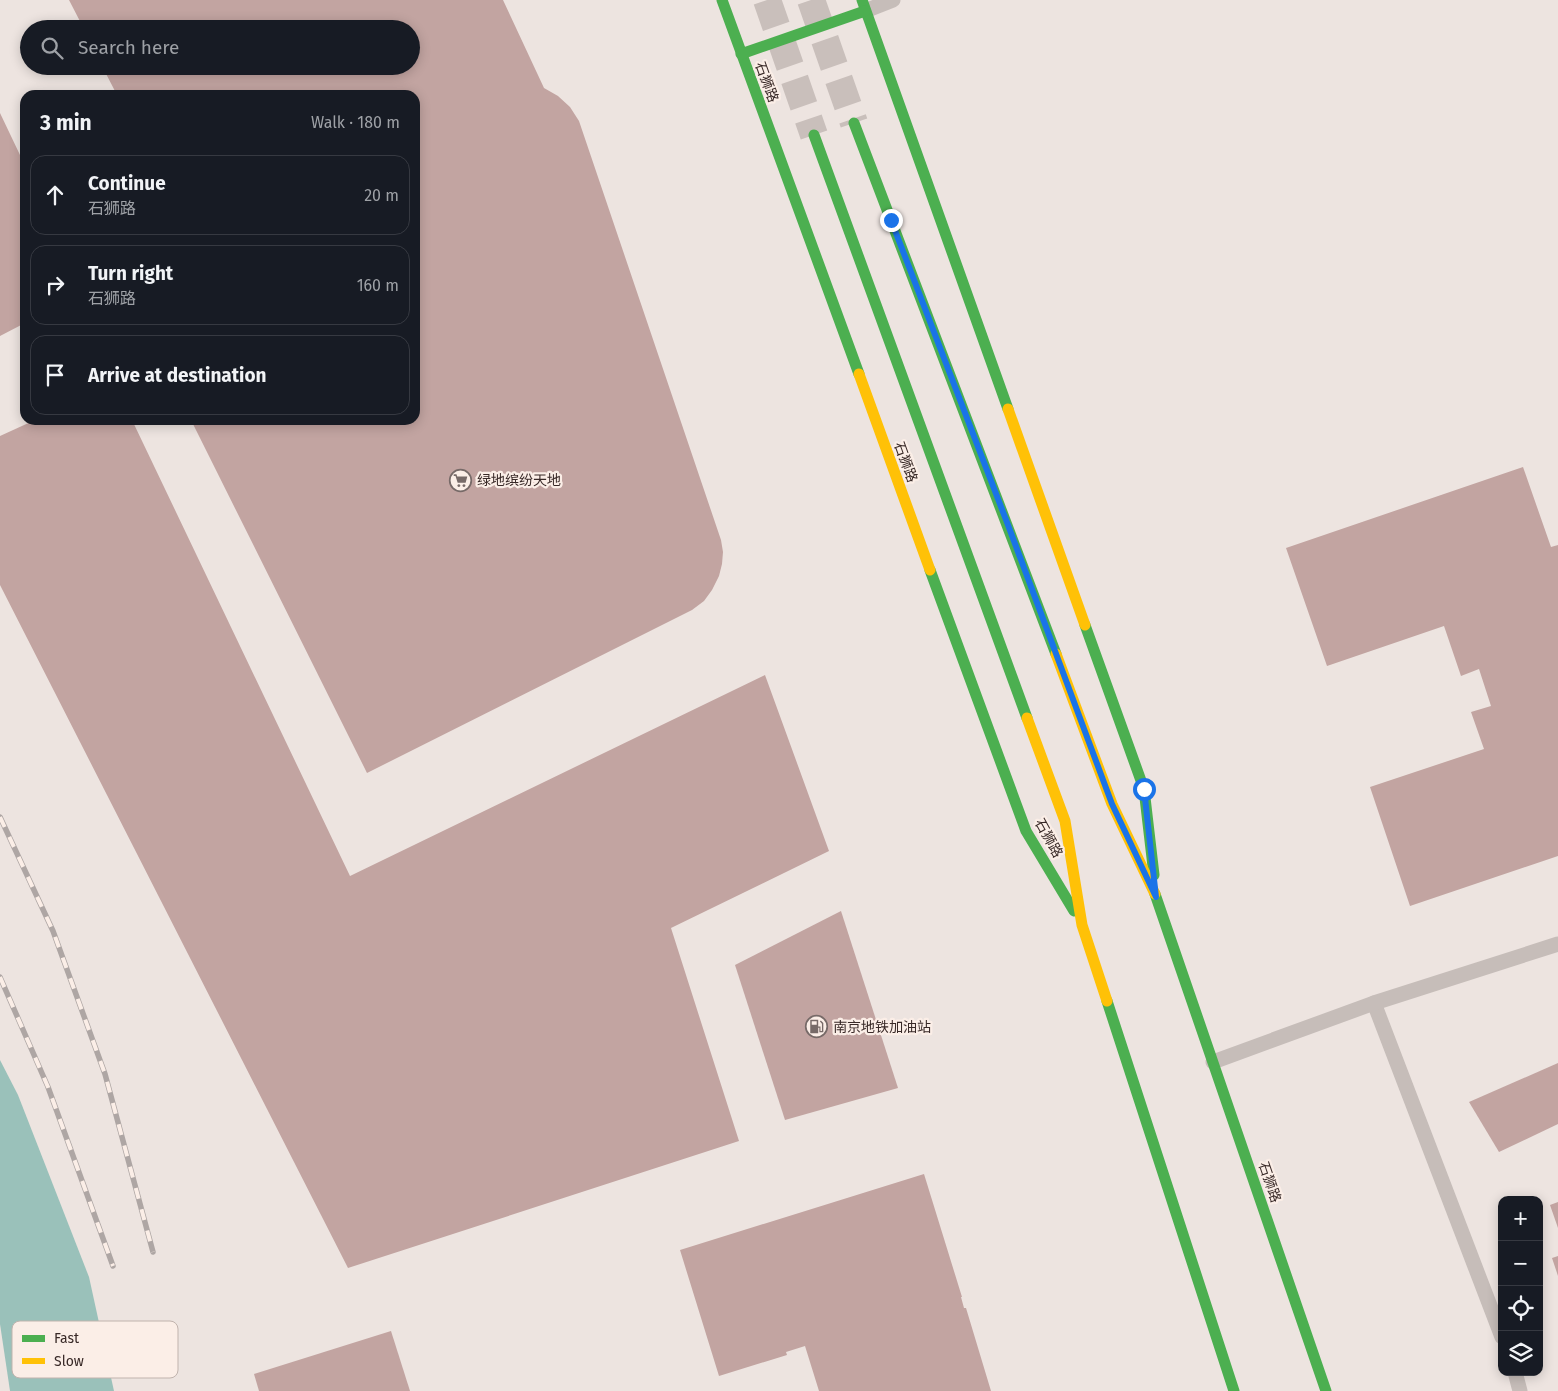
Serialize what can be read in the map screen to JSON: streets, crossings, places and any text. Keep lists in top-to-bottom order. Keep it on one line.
{"streets":{"main road":["石狮路"]},"places":{"supermarket":["绿地缤纷天地"],"fuel station":["南京地铁加油站"]},"legend":["Fast","Slow"],"page":{"search":"Search here","heading":["3 min","Walk · 180 m"],"list":[["Continue","石狮路","20 m"],["Turn right","石狮路","160 m"],"Arrive at destination"],"map_buttons":["+","−"]}}
